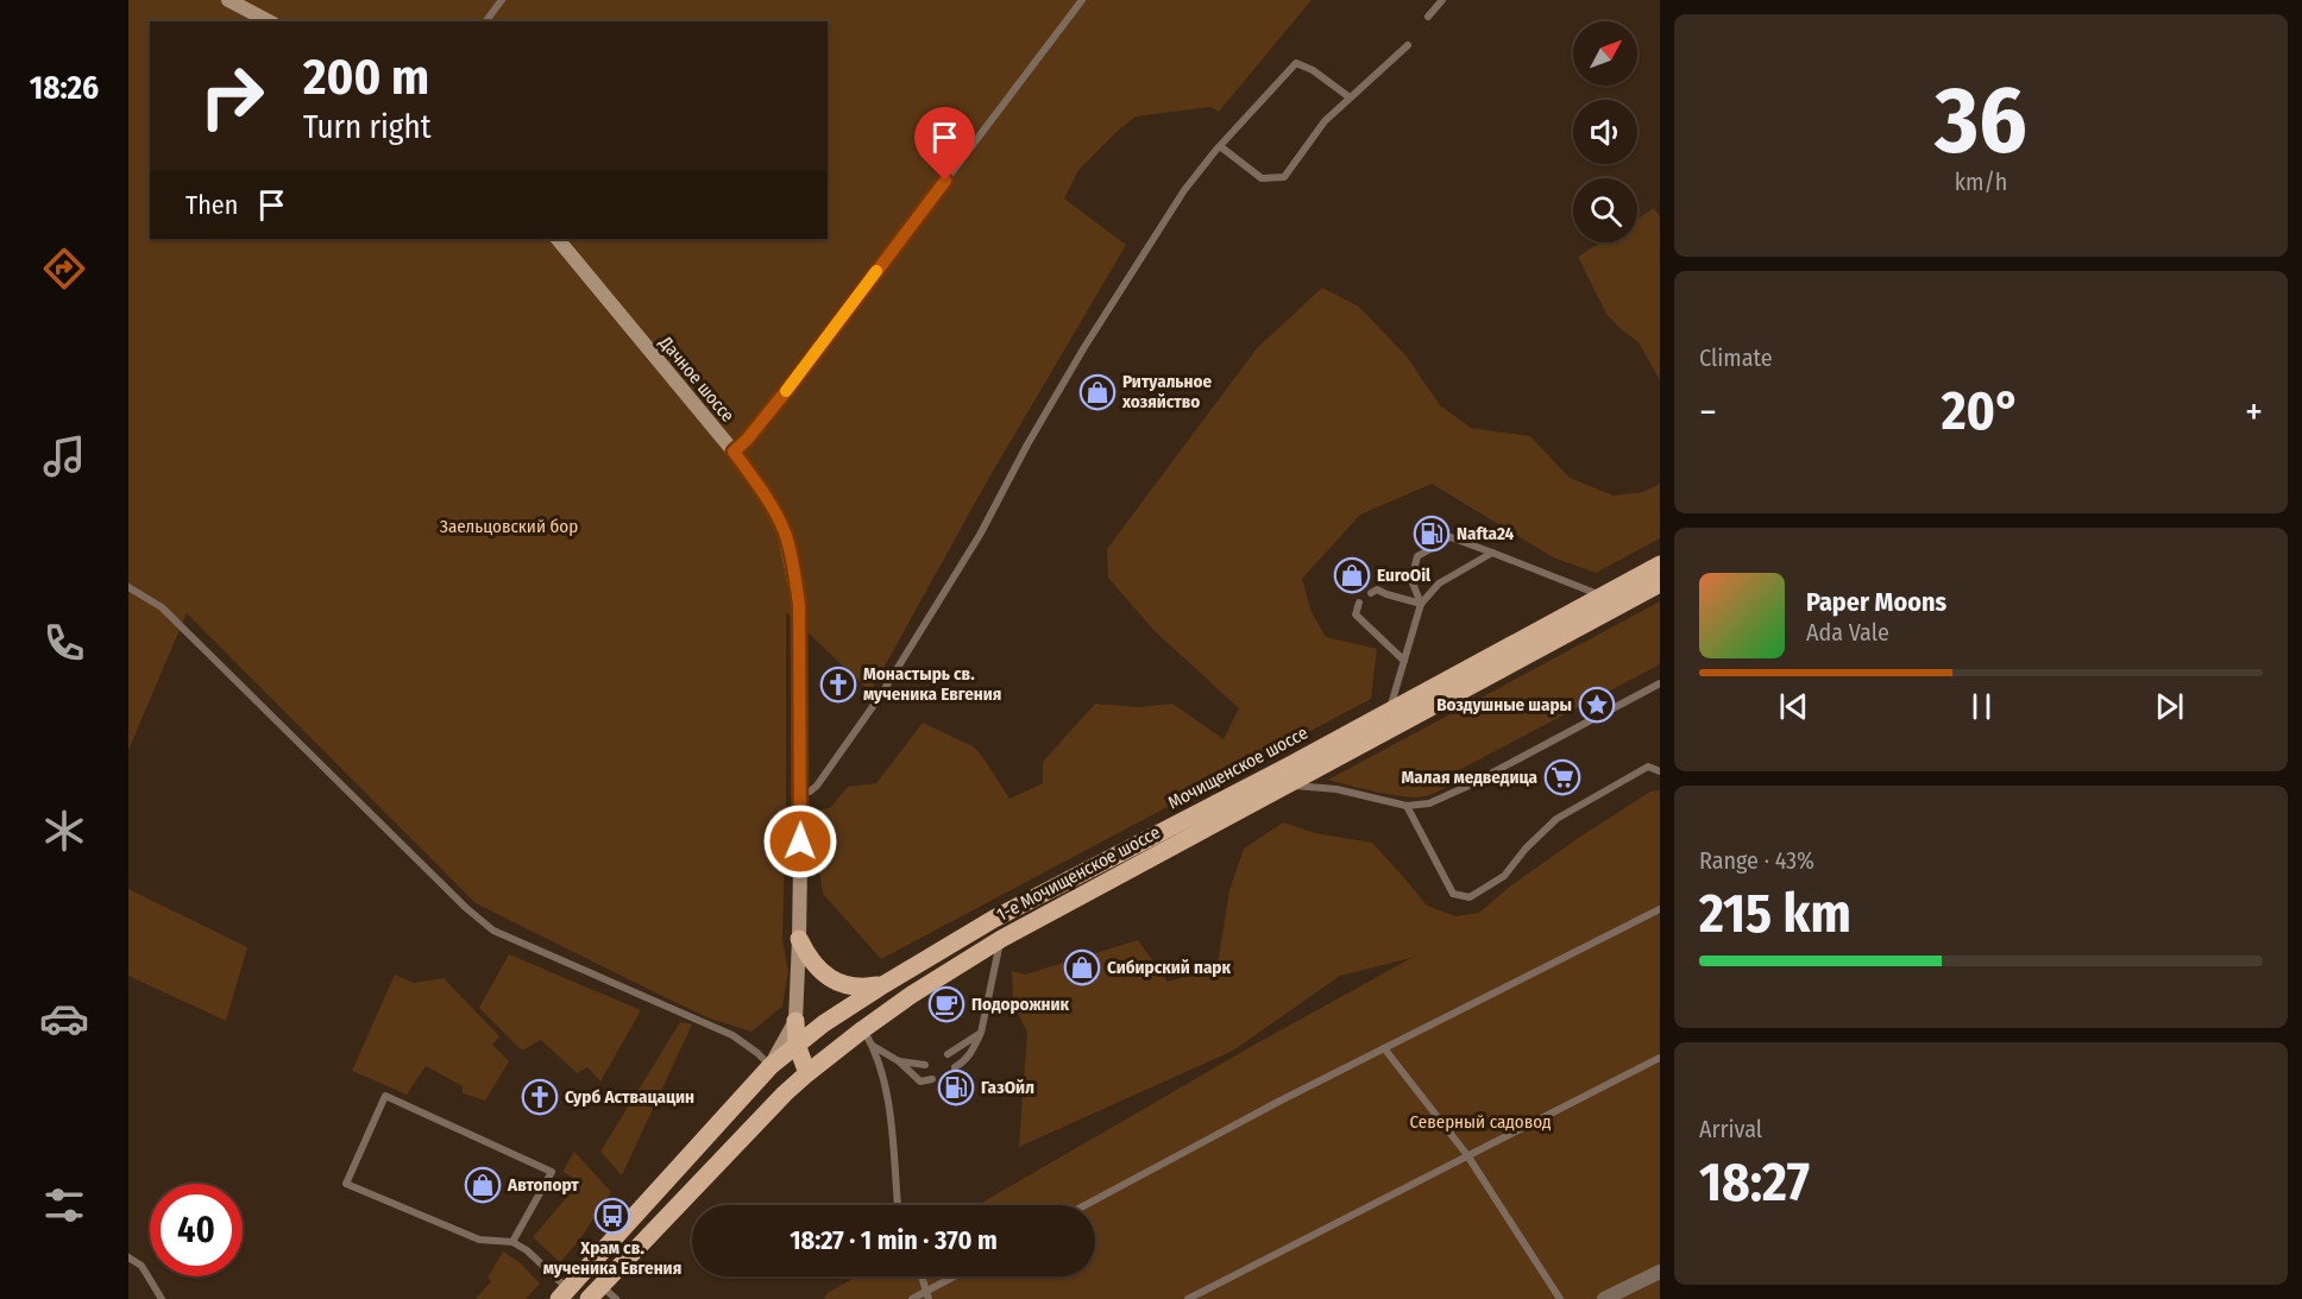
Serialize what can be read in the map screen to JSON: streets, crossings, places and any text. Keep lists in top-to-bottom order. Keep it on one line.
{"streets":{"main road":["Мочищенское шоссе","1-е Мочищенское шоссе"],"street":["Дачное шоссе"]},"parks":["Заельцовский бор","Северный садовод"],"places":{"shop":["Ритуальное хозяйство","EuroOil","Сибирский парк","Автопорт"],"fuel station":["Nafta24","ГазОйл"],"church":["Монастырь св. мученика Евгения","Сурб Аствацацин"],"place":["Воздушные шары"],"supermarket":["Малая медведица"],"cafe":["Подорожник"],"bus stop":["Храм св. мученика Евгения"]},"north":"top right","page":{"tabs":"18:26","tile":[["36","km/h"],"Climate",["Range · 43%","215 km"],["Arrival","18:27"]],"turn":["200 m","Turn right"],"then":"Then","heat":["−","20°","+"],"song":["Paper Moons","Ada Vale"],"limit":"40","trip":"18:27 · 1 min · 370 m"}}
